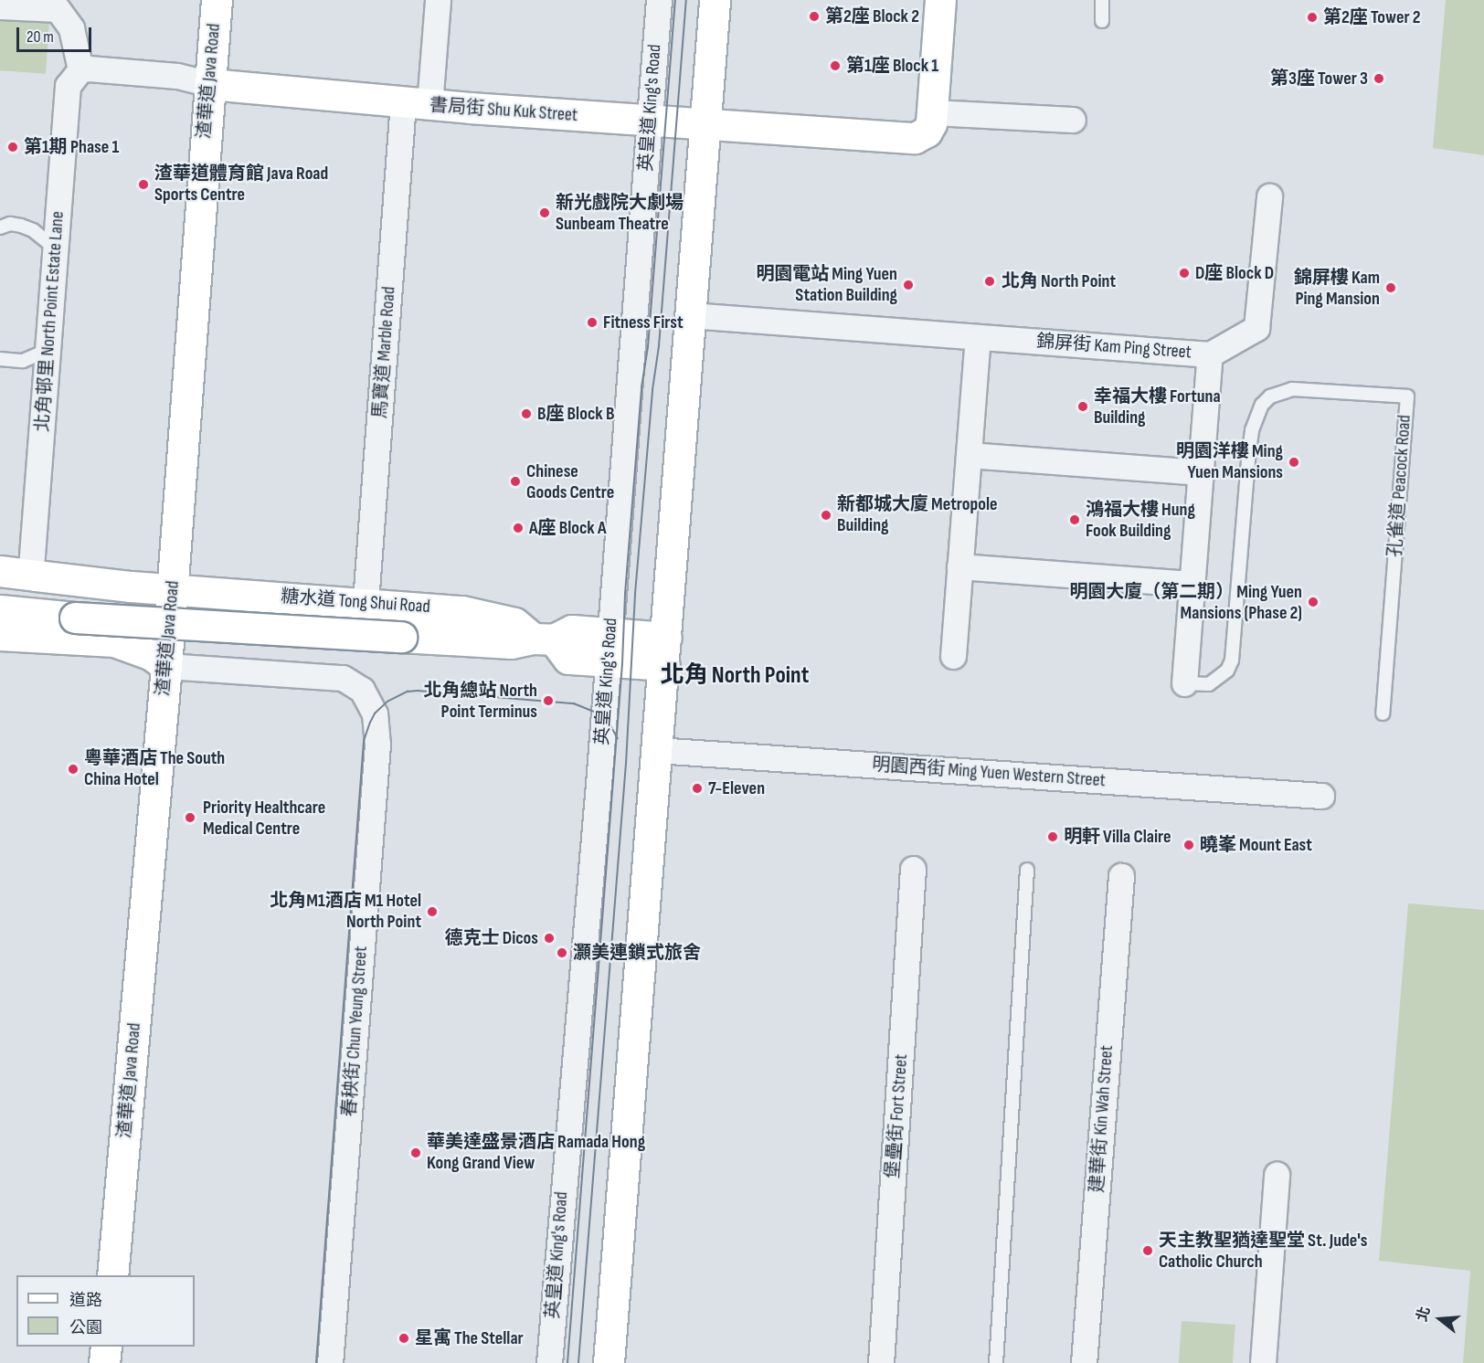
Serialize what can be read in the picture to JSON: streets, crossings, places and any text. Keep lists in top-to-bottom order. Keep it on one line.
{"streets":{"main road":["渣華道 Java Road","書局街 Shu Kuk Street","糖水道 Tong Shui Road"],"street":["英皇道 King's Road","北角邨里 North Point Estate Lane","錦屏街 Kam Ping Street","馬寶道 Marble Road","明園西街 Ming Yuen Western Street","春秧街 Chun Yeung Street","堡壘街 Fort Street","建華街 Kin Wah Street"],"lane":["孔雀道 Peacock Road"]},"crossings":[["渣華道 Java Road","書局街 Shu Kuk Street"],["渣華道 Java Road","糖水道 Tong Shui Road"],["渣華道 Java Road","春秧街 Chun Yeung Street"],["英皇道 King's Road","書局街 Shu Kuk Street"],["英皇道 King's Road","糖水道 Tong Shui Road"],["書局街 Shu Kuk Street","北角邨里 North Point Estate Lane"],["書局街 Shu Kuk Street","馬寶道 Marble Road"],["北角邨里 North Point Estate Lane","糖水道 Tong Shui Road"],["錦屏街 Kam Ping Street","孔雀道 Peacock Road"],["馬寶道 Marble Road","糖水道 Tong Shui Road"]],"districts":["北角 North Point"],"places":["第2座 Block 2","第2座 Tower 2","第1座 Block 1","第3座 Tower 3","第1期 Phase 1","渣華道體育館 Java Road Sports Centre","新光戲院大劇場 Sunbeam Theatre","D座 Block D","北角 North Point","明園電站 Ming Yuen Station Building","錦屏樓 Kam Ping Mansion","Fitness First","幸福大樓 Fortuna Building","B座 Block B","明園洋樓 Ming Yuen Mansions","Chinese Goods Centre","新都城大廈 Metropole Building","鴻福大樓 Hung Fook Building","A座 Block A","明園大廈（第二期） Ming Yuen Mansions (Phase 2)","北角總站 North Point Terminus","粵華酒店 The South China Hotel","7-Eleven","Priority Healthcare Medical Centre","明軒 Villa Claire","曉峯 Mount East","北角M1酒店 M1 Hotel North Point","德克士 Dicos","灝美連鎖式旅舍","華美達盛景酒店 Ramada Hong Kong Grand View","天主教聖猶達聖堂 St. Jude's Catholic Church","星寓 The Stellar"],"legend":["道路","公園"],"scale_bar":"20 m","north":"left"}
